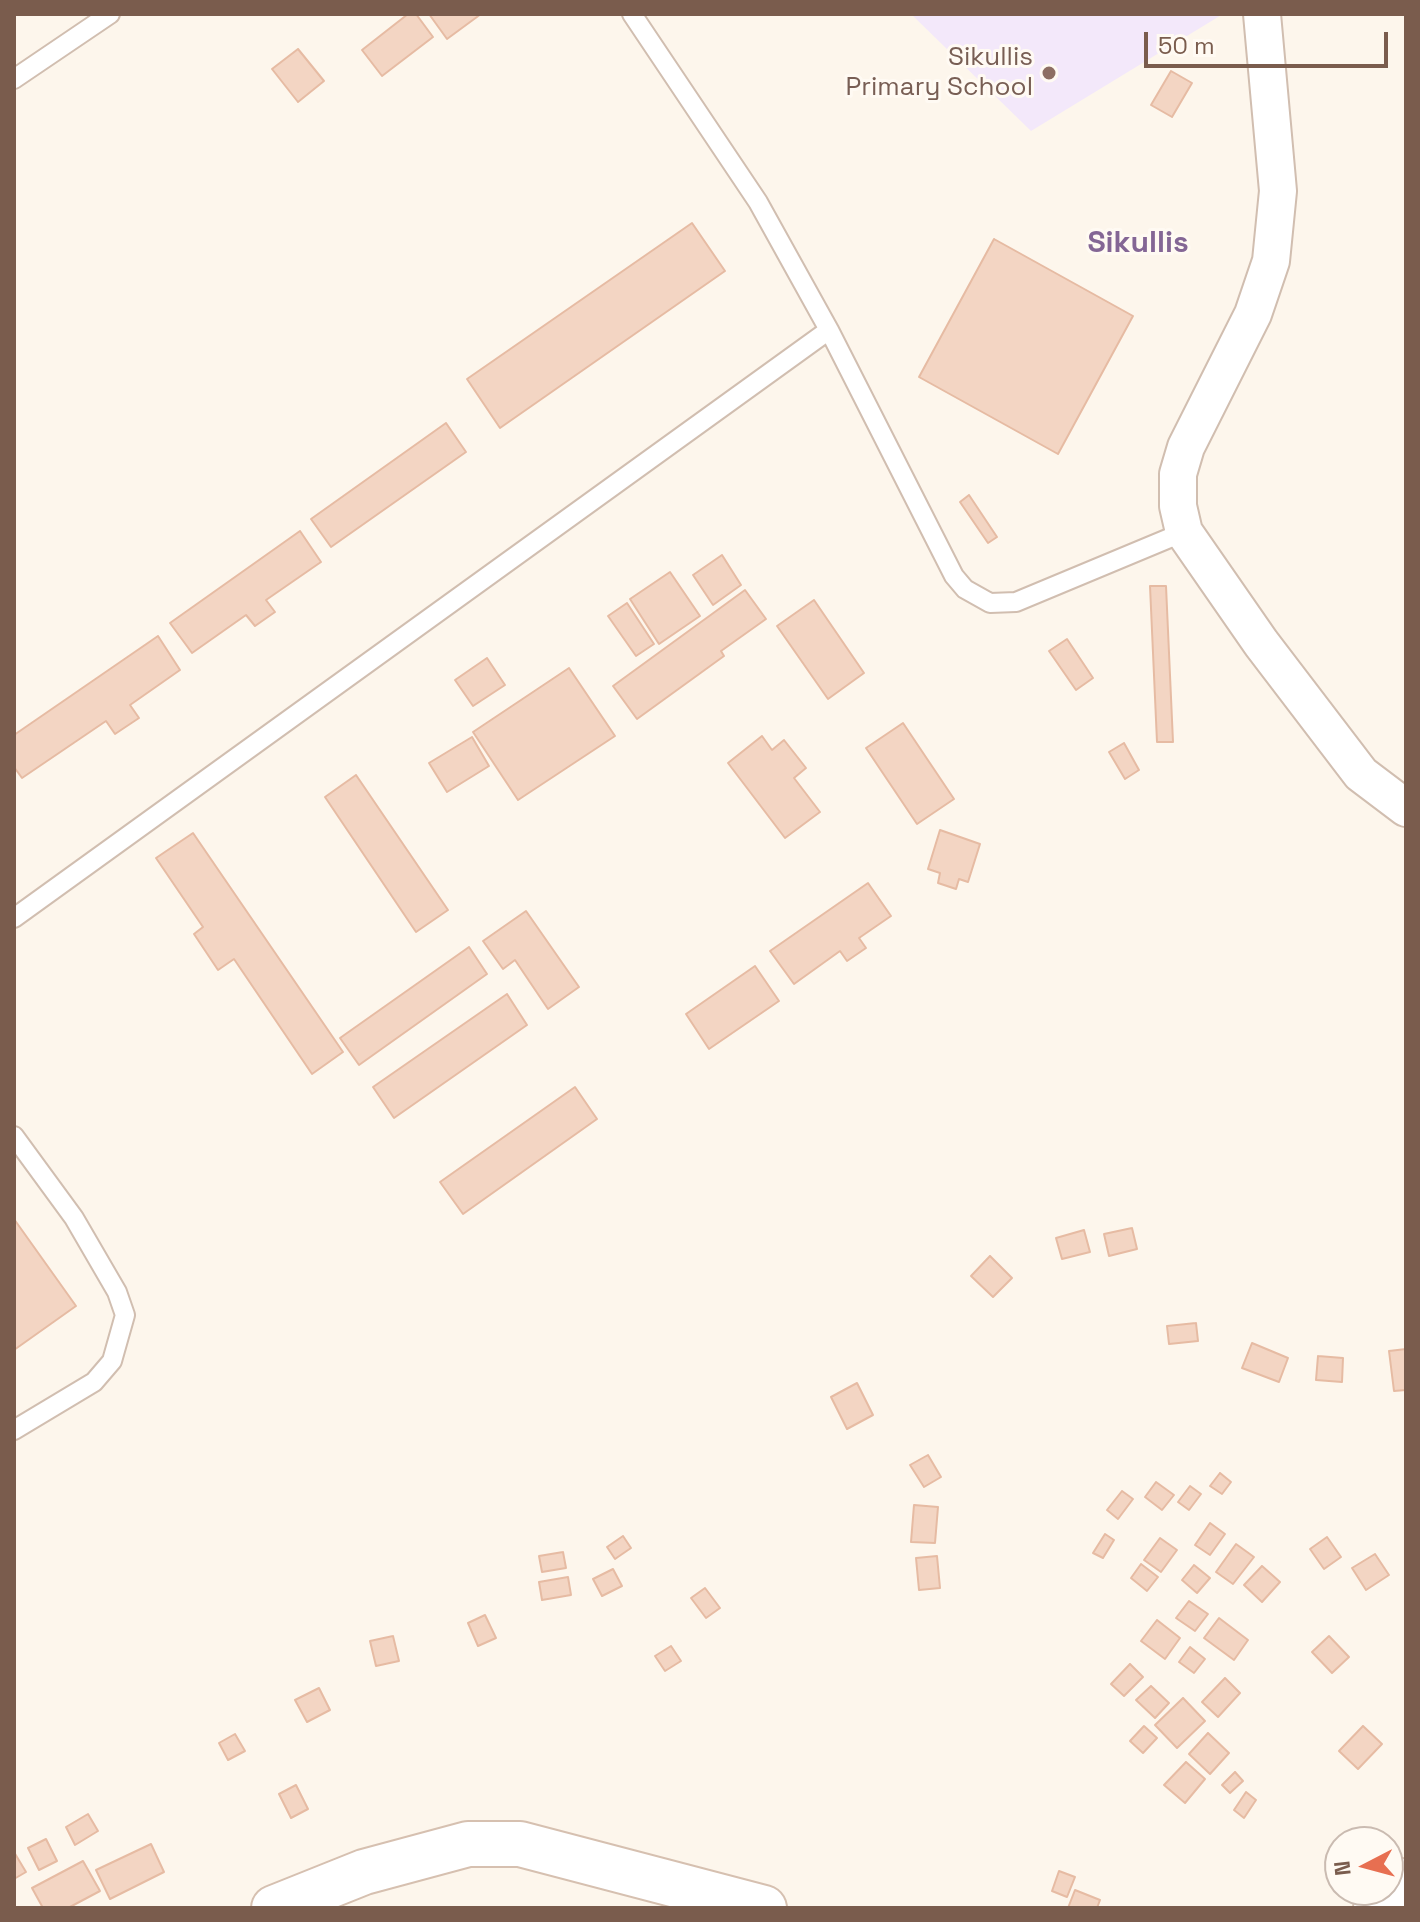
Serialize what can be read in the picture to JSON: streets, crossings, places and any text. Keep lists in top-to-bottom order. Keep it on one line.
{"districts":["Sikullis"],"places":["Sikullis Primary School"],"scale_bar":"50 m","north":"left"}
